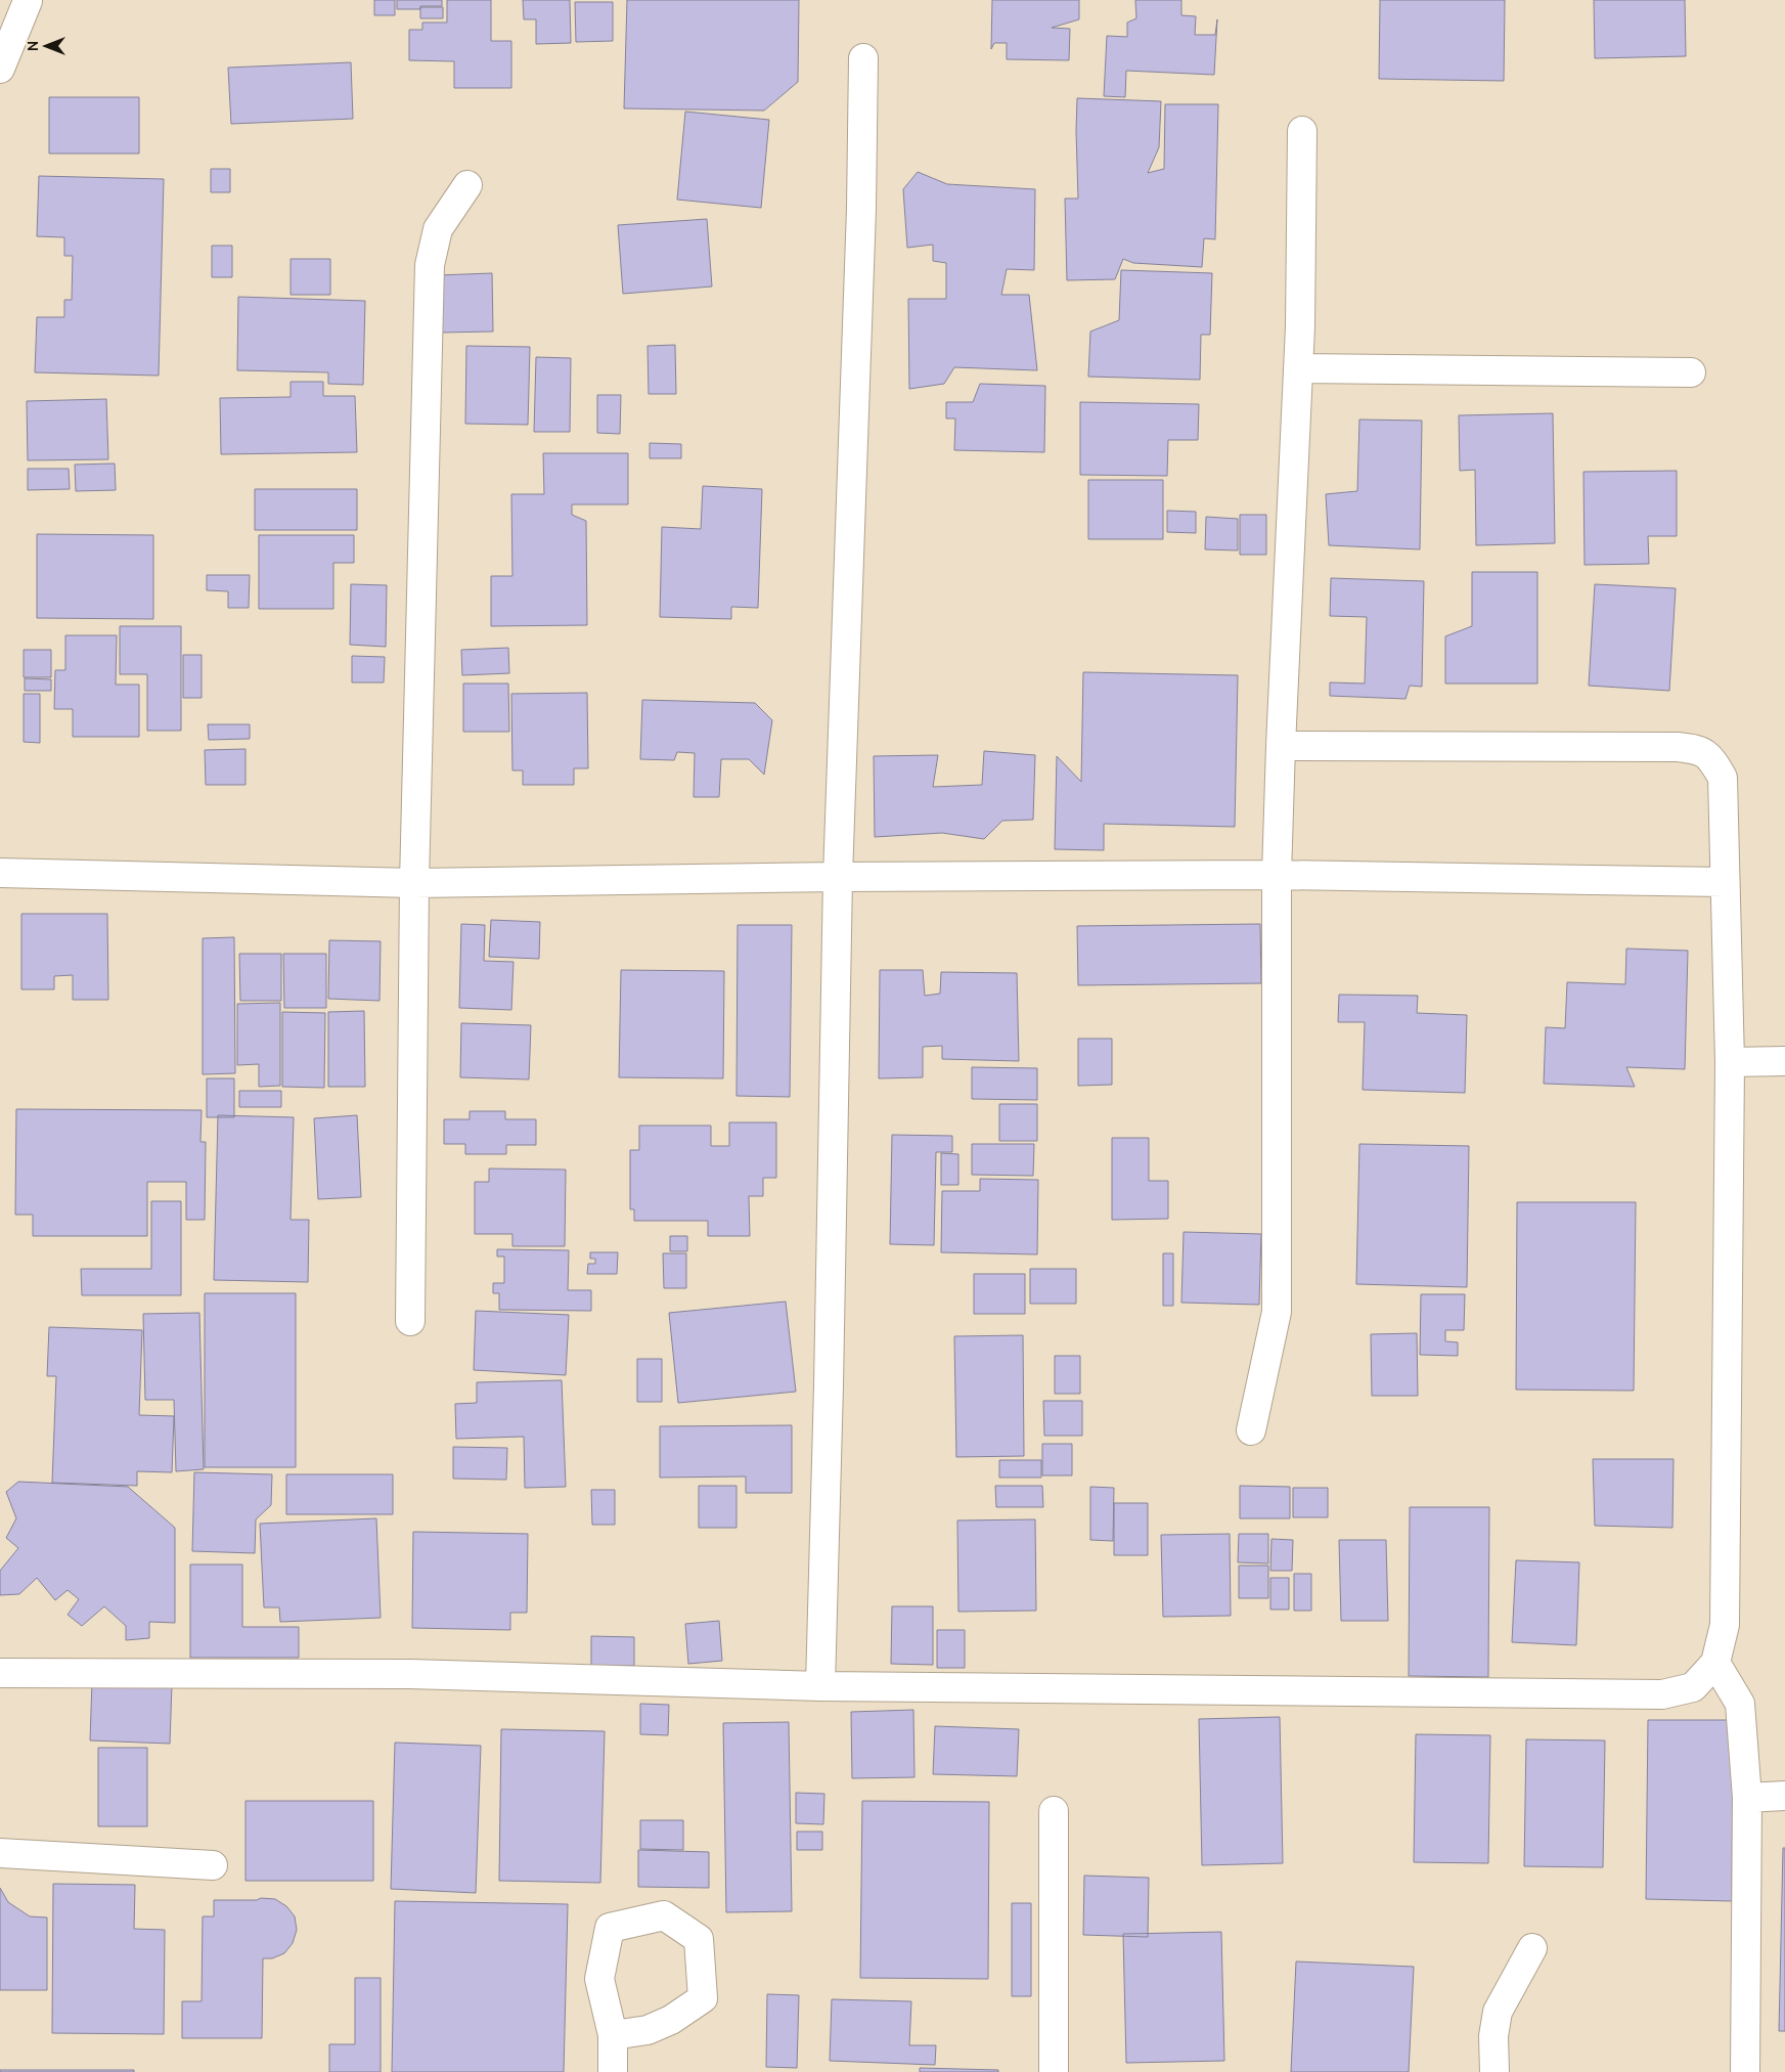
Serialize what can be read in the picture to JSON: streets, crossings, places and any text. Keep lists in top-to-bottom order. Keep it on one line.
{"north":"left"}
